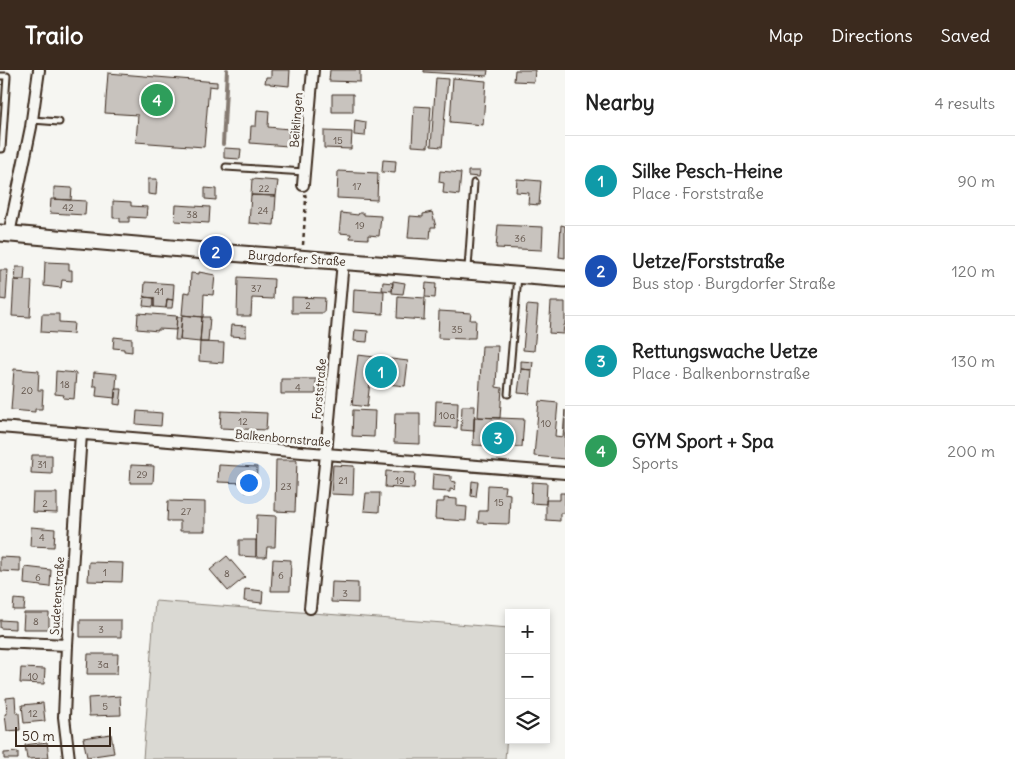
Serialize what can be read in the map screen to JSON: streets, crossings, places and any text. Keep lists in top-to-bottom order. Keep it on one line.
{"streets":{"main road":["Burgdorfer Straße"],"street":["Beiklingen","Forststraße","Balkenbornstraße","Sudetenstraße"]},"crossings":[["Burgdorfer Straße","Forststraße"],["Forststraße","Balkenbornstraße"],["Balkenbornstraße","Sudetenstraße"]],"house_numbers":["15","17","22","42","24","38","19","36","37","41","2","35","18","4","20","10a","12","10","31","29","21","19","23","15","2","27","4","1","8","6","6","3","8","3","3a","10","5","12"],"scale_bar":"50 m","page":{"header":"Trailo","nav":["Map","Directions","Saved"],"heading":["Nearby","4 results"],"pins":["4","2","1","3"],"list":[{"mark":"1","name":"Silke Pesch-Heine","note":"Place · Forststraße","value":"90 m"},{"mark":"2","name":"Uetze/Forststraße","note":"Bus stop · Burgdorfer Straße","value":"120 m"},{"mark":"3","name":"Rettungswache Uetze","note":"Place · Balkenbornstraße","value":"130 m"},{"mark":"4","name":"GYM Sport + Spa","note":"Sports","value":"200 m"}],"map_buttons":["+","−"],"scale":"50 m"}}
